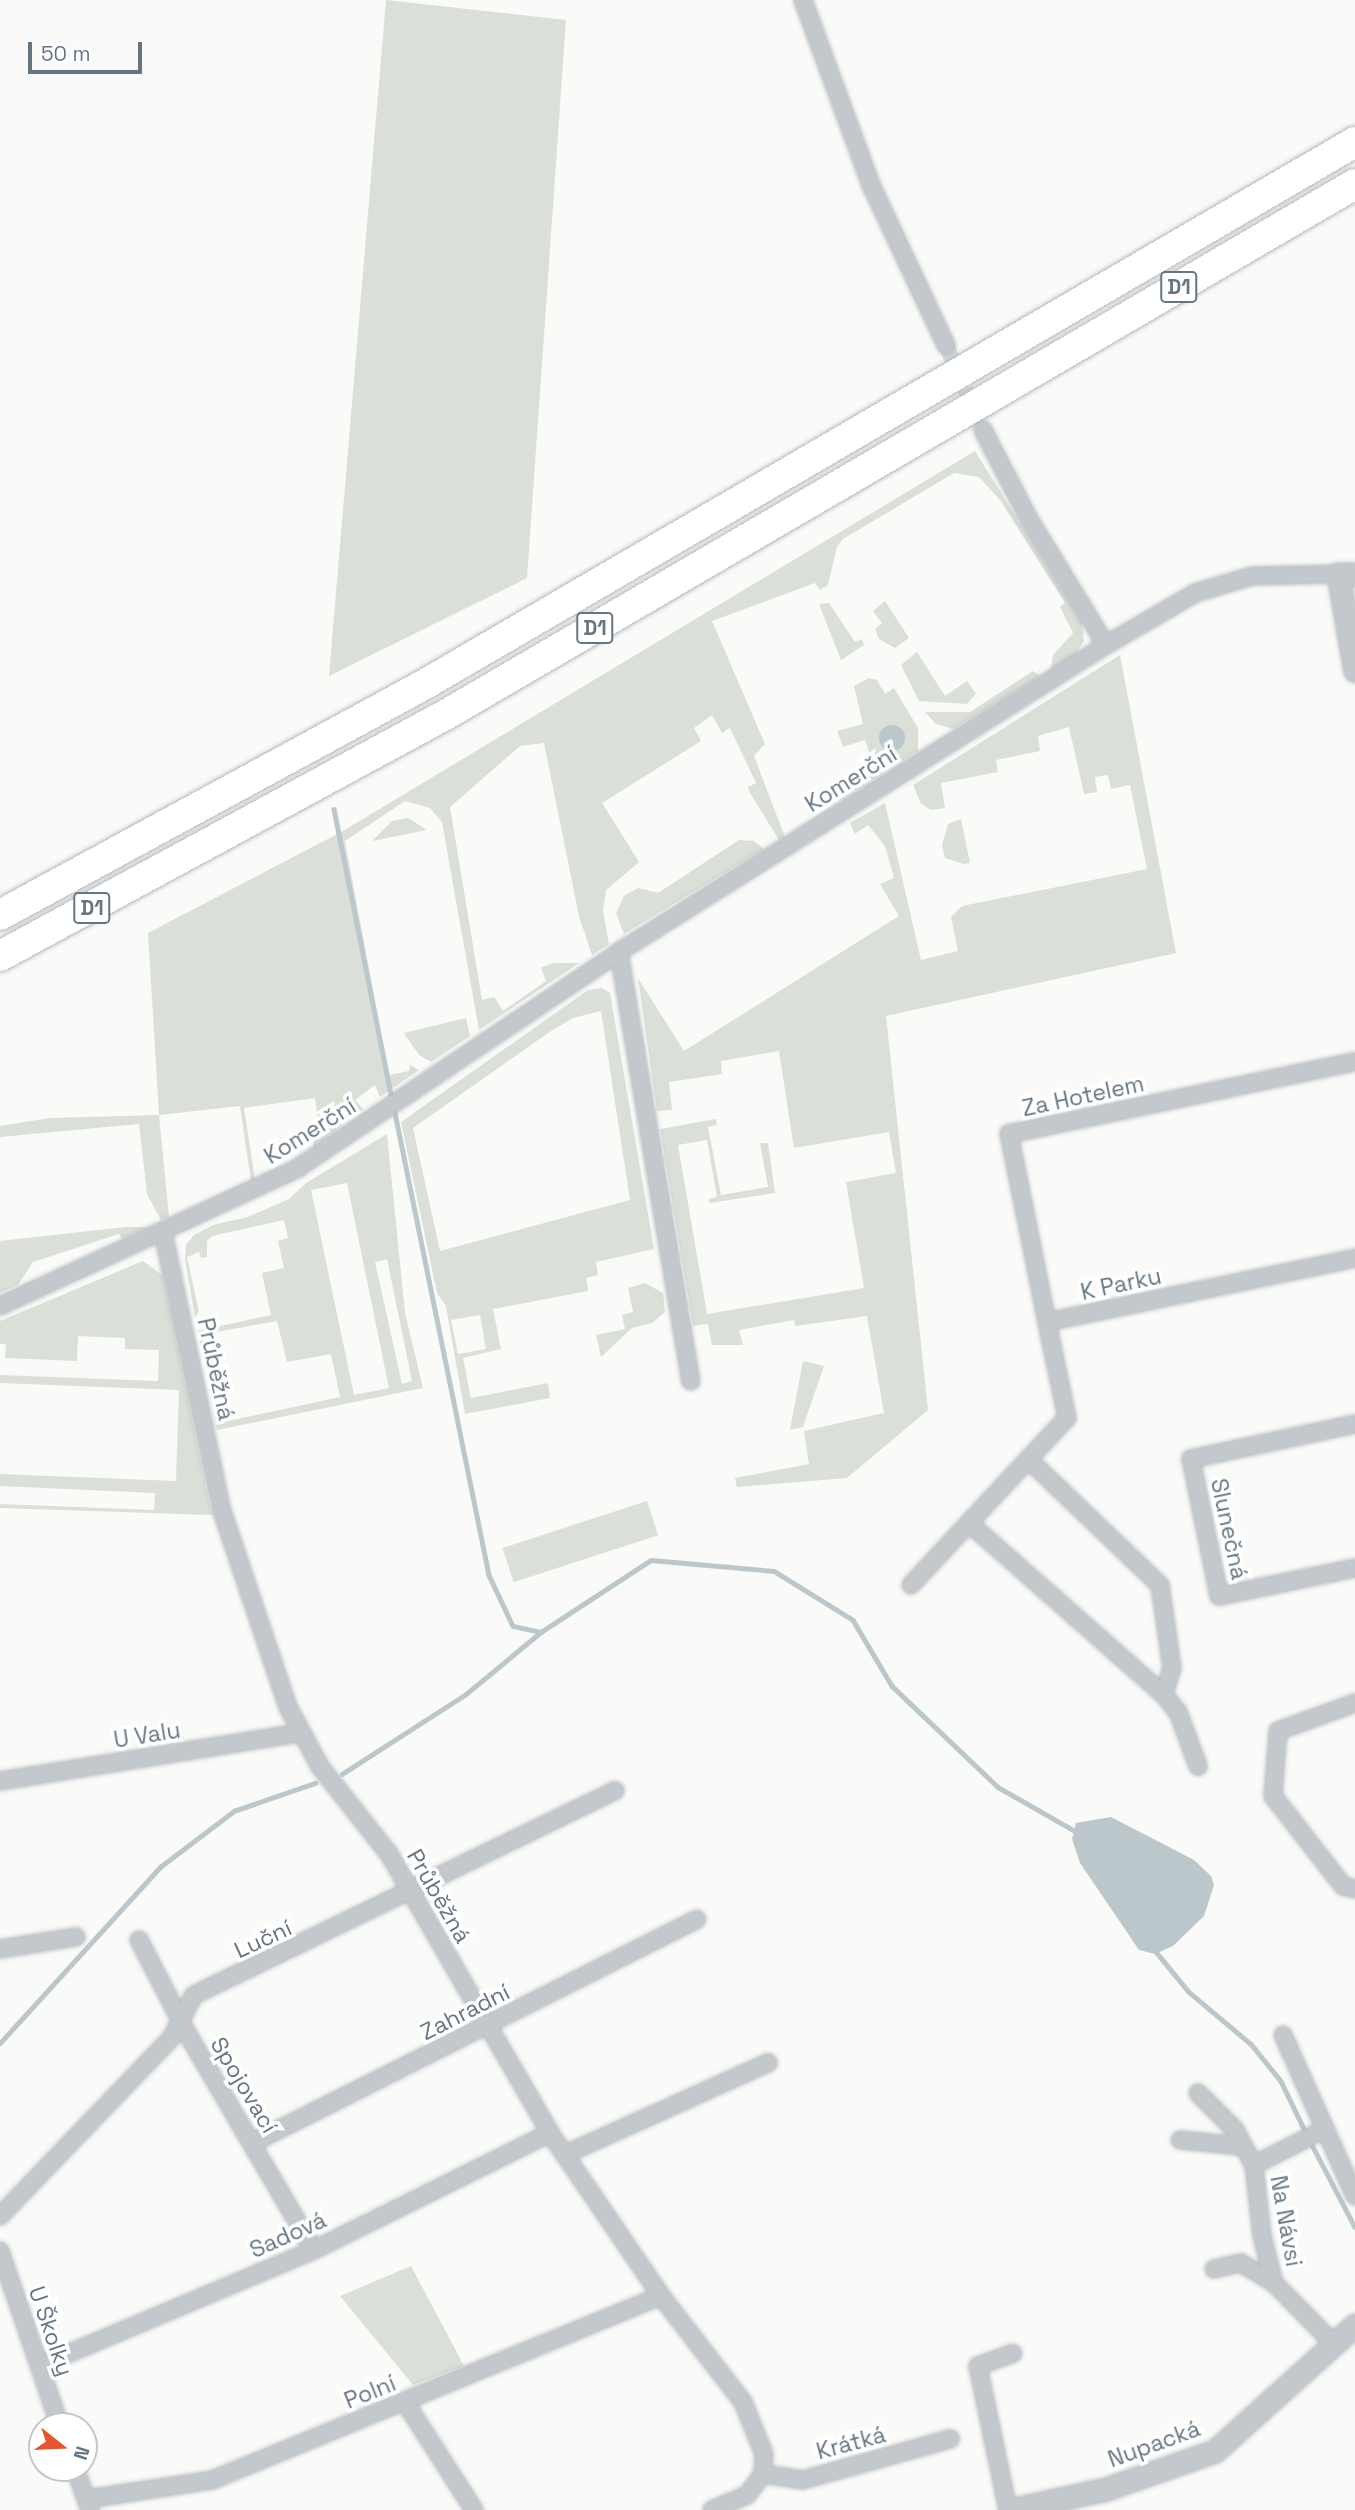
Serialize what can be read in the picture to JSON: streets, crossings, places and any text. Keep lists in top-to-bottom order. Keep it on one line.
{"streets":{"highway":["D1"],"street":["Komerční","Za Hotelem","K Parku","Průběžná","Slunečná","U Valu","Luční","Zahradní","Spojovací","Na Návsi","Sadová","U Školky","Polní","Krátká","Nupacká"]},"crossings":[["Komerční","Průběžná"],["Za Hotelem","K Parku"],["Průběžná","U Valu"],["Průběžná","Luční"],["Průběžná","Zahradní"],["Průběžná","Sadová"],["Průběžná","Polní"],["Průběžná","Krátká"],["Luční","Spojovací"],["Zahradní","Spojovací"],["Spojovací","Sadová"],["Na Návsi","Nupacká"],["Sadová","U Školky"]],"scale_bar":"50 m","north":"right"}
